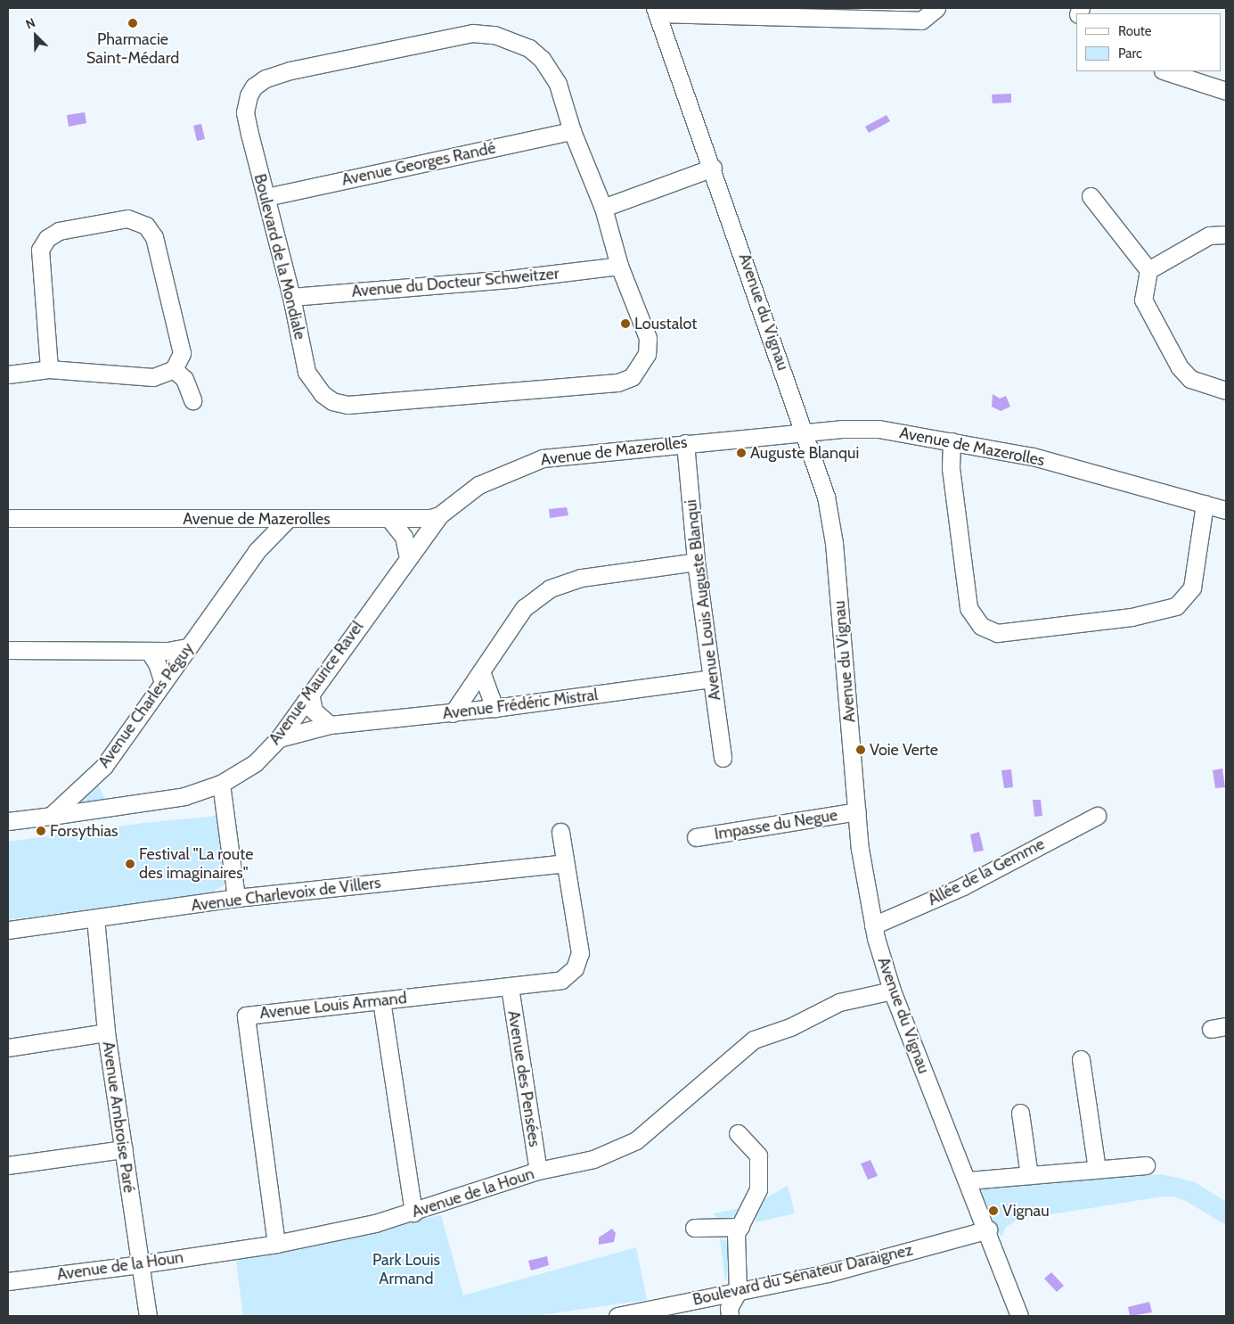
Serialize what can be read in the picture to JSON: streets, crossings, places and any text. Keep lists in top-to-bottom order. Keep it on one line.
{"streets":{"street":["Avenue Georges Randé","Boulevard de la Mondiale","Avenue du Docteur Schweitzer","Avenue du Vignau","Avenue de Mazerolles","Avenue Louis Auguste Blanqui","Avenue Maurice Ravel","Avenue Frédéric Mistral","Avenue Charles Péguy","Impasse du Negue","Allée de la Gemme","Avenue Charlevoix de Villers","Avenue Louis Armand","Avenue des Pensées","Avenue Ambroise Paré","Avenue de la Houn","Boulevard du Sénateur Daraignez"]},"crossings":[["Avenue Georges Randé","Boulevard de la Mondiale"],["Boulevard de la Mondiale","Avenue du Docteur Schweitzer"],["Avenue du Vignau","Avenue de Mazerolles"],["Avenue du Vignau","Impasse du Negue"],["Avenue du Vignau","Allée de la Gemme"],["Avenue du Vignau","Avenue de la Houn"],["Avenue du Vignau","Boulevard du Sénateur Daraignez"],["Avenue de Mazerolles","Avenue Louis Auguste Blanqui"],["Avenue de Mazerolles","Avenue Maurice Ravel"],["Avenue de Mazerolles","Avenue Charles Péguy"],["Avenue Louis Auguste Blanqui","Avenue Frédéric Mistral"],["Avenue Maurice Ravel","Avenue Frédéric Mistral"],["Avenue Maurice Ravel","Avenue Charles Péguy"],["Avenue Charlevoix de Villers","Avenue Louis Armand"],["Avenue Charlevoix de Villers","Avenue Ambroise Paré"],["Avenue Louis Armand","Avenue des Pensées"],["Avenue Louis Armand","Avenue de la Houn"],["Avenue des Pensées","Avenue de la Houn"],["Avenue Ambroise Paré","Avenue de la Houn"]],"parks":["Park Louis Armand"],"places":["Pharmacie Saint-Médard","Loustalot","Auguste Blanqui","Voie Verte","Forsythias","Festival \"La route des imaginaires\"","Vignau"],"legend":["Route","Parc"],"north":"top left"}
